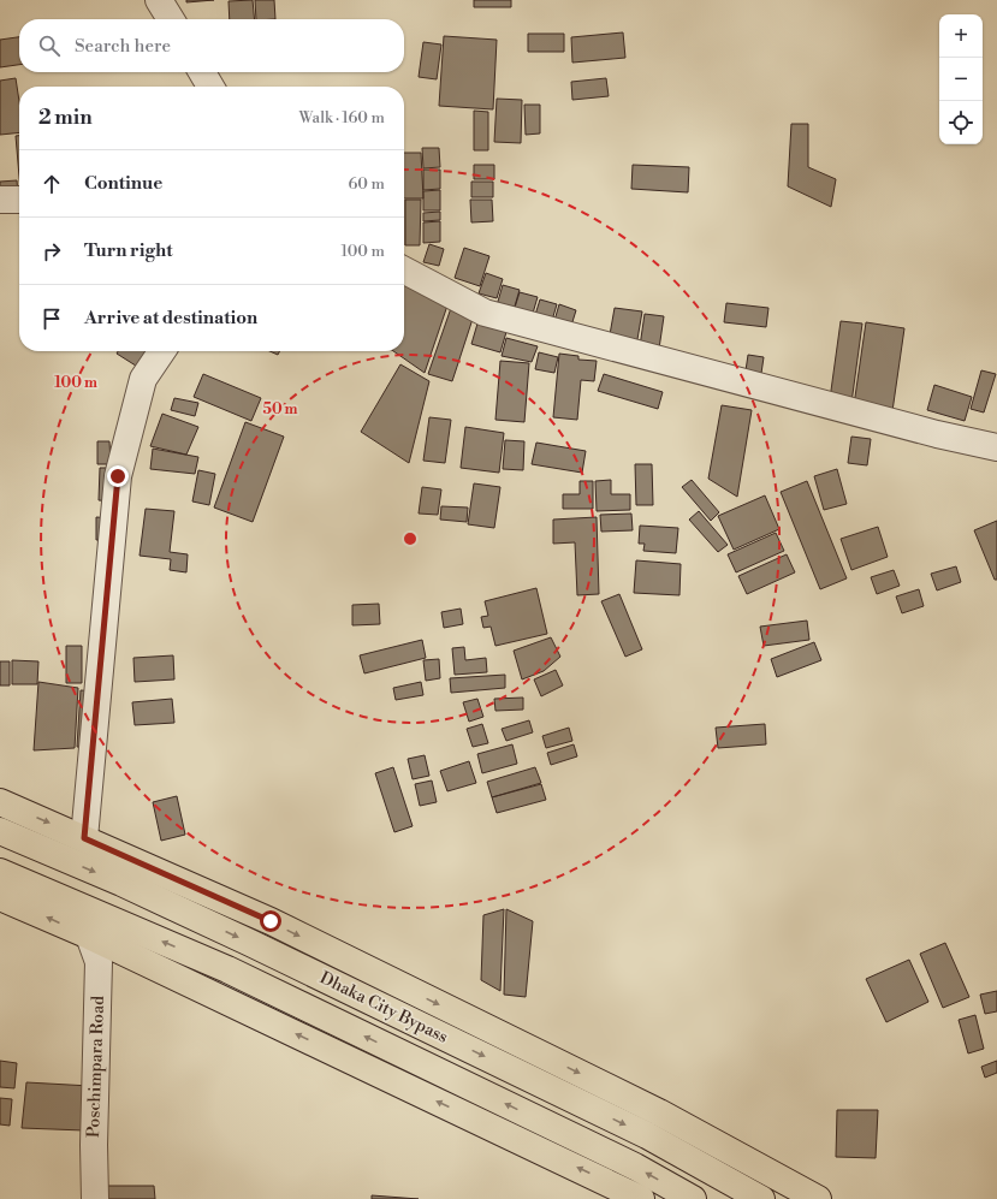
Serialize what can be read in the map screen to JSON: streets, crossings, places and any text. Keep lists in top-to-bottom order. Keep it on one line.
{"streets":{"main road":["Dhaka City Bypass"],"street":["Poschimpara Road"]},"page":{"map_buttons":["+","−"],"search":"Search here","heading":["2 min","Walk · 160 m"],"list":[["Continue","60 m"],["Turn right","100 m"],"Arrive at destination"]},"rings":["100 m","50 m"]}
